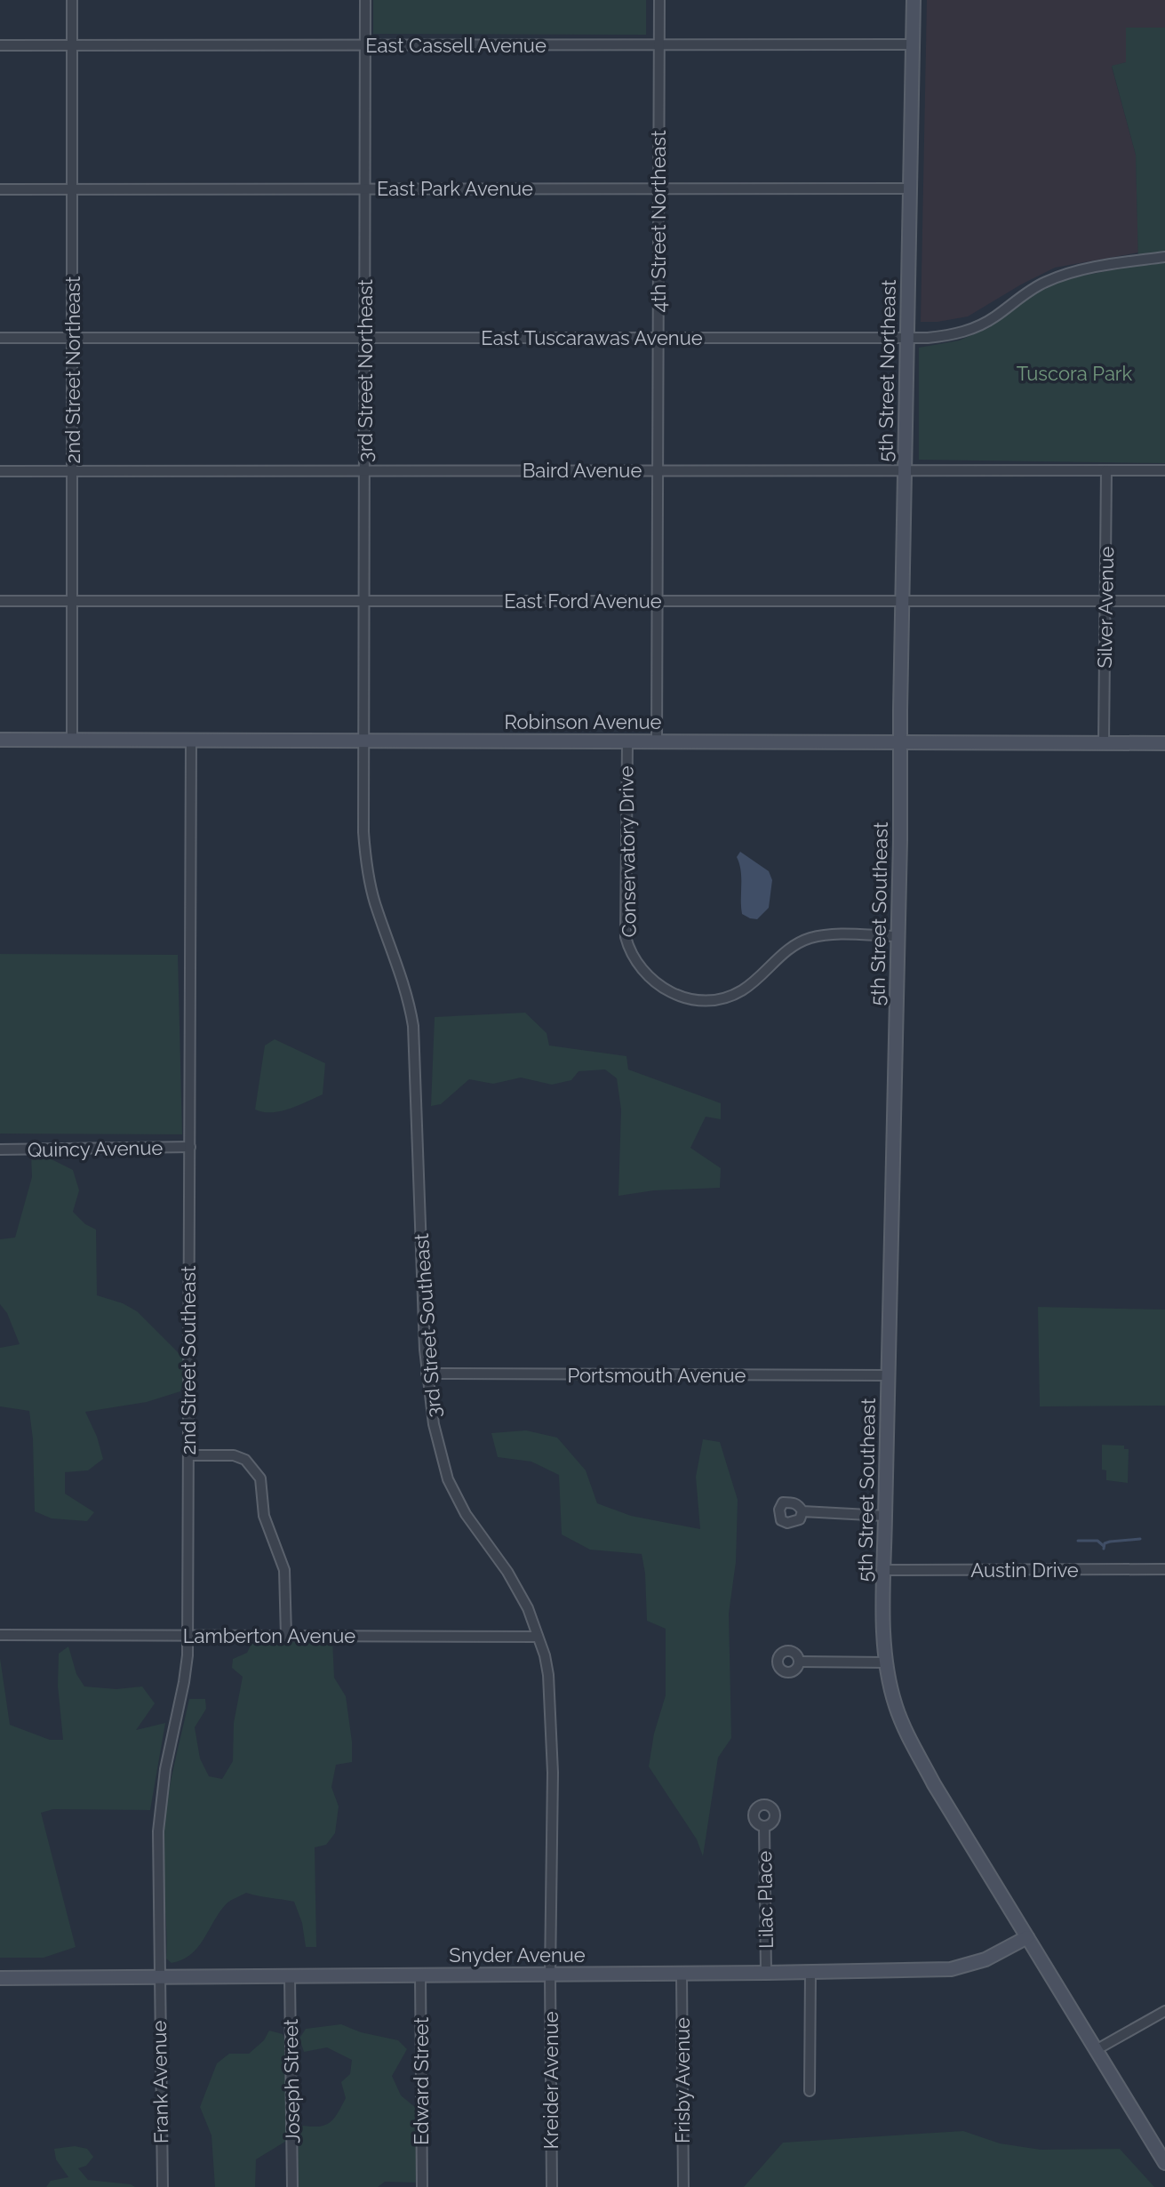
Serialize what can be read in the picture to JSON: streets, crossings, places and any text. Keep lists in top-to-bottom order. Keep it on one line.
{"streets":{"main road":["5th Street Northeast","Robinson Avenue","5th Street Southeast","Snyder Avenue"],"street":["East Cassell Avenue","East Park Avenue","4th Street Northeast","East Tuscarawas Avenue","2nd Street Northeast","3rd Street Northeast","Baird Avenue","East Ford Avenue","Silver Avenue","Conservatory Drive","Quincy Avenue","3rd Street Southeast","2nd Street Southeast","Portsmouth Avenue","Austin Drive","Lamberton Avenue","Lilac Place","Kreider Avenue","Frisby Avenue","Joseph Street","Edward Street","Frank Avenue"]},"crossings":[["East Cassell Avenue","4th Street Northeast"],["East Cassell Avenue","2nd Street Northeast"],["East Cassell Avenue","3rd Street Northeast"],["East Cassell Avenue","5th Street Northeast"],["East Park Avenue","4th Street Northeast"],["East Park Avenue","2nd Street Northeast"],["East Park Avenue","3rd Street Northeast"],["East Park Avenue","5th Street Northeast"],["4th Street Northeast","East Tuscarawas Avenue"],["4th Street Northeast","Baird Avenue"],["4th Street Northeast","East Ford Avenue"],["4th Street Northeast","Robinson Avenue"],["East Tuscarawas Avenue","2nd Street Northeast"],["East Tuscarawas Avenue","3rd Street Northeast"],["East Tuscarawas Avenue","5th Street Northeast"],["2nd Street Northeast","Baird Avenue"],["2nd Street Northeast","East Ford Avenue"],["2nd Street Northeast","Robinson Avenue"],["3rd Street Northeast","Baird Avenue"],["3rd Street Northeast","East Ford Avenue"],["3rd Street Northeast","Robinson Avenue"],["3rd Street Northeast","3rd Street Southeast"],["5th Street Northeast","Baird Avenue"],["5th Street Northeast","East Ford Avenue"],["5th Street Northeast","Robinson Avenue"],["5th Street Northeast","5th Street Southeast"],["Baird Avenue","Silver Avenue"],["East Ford Avenue","Silver Avenue"],["Silver Avenue","Robinson Avenue"],["Robinson Avenue","Conservatory Drive"],["Robinson Avenue","5th Street Southeast"],["Robinson Avenue","3rd Street Southeast"],["Robinson Avenue","2nd Street Southeast"],["Conservatory Drive","5th Street Southeast"],["5th Street Southeast","Portsmouth Avenue"],["5th Street Southeast","Austin Drive"],["5th Street Southeast","Snyder Avenue"],["Quincy Avenue","2nd Street Southeast"],["3rd Street Southeast","Portsmouth Avenue"],["3rd Street Southeast","Lamberton Avenue"],["3rd Street Southeast","Snyder Avenue"],["3rd Street Southeast","Kreider Avenue"],["2nd Street Southeast","Lamberton Avenue"],["2nd Street Southeast","Snyder Avenue"],["2nd Street Southeast","Frank Avenue"],["Lilac Place","Snyder Avenue"],["Snyder Avenue","Kreider Avenue"],["Snyder Avenue","Frisby Avenue"],["Snyder Avenue","Joseph Street"],["Snyder Avenue","Edward Street"],["Snyder Avenue","Frank Avenue"]],"parks":["Tuscora Park"]}
